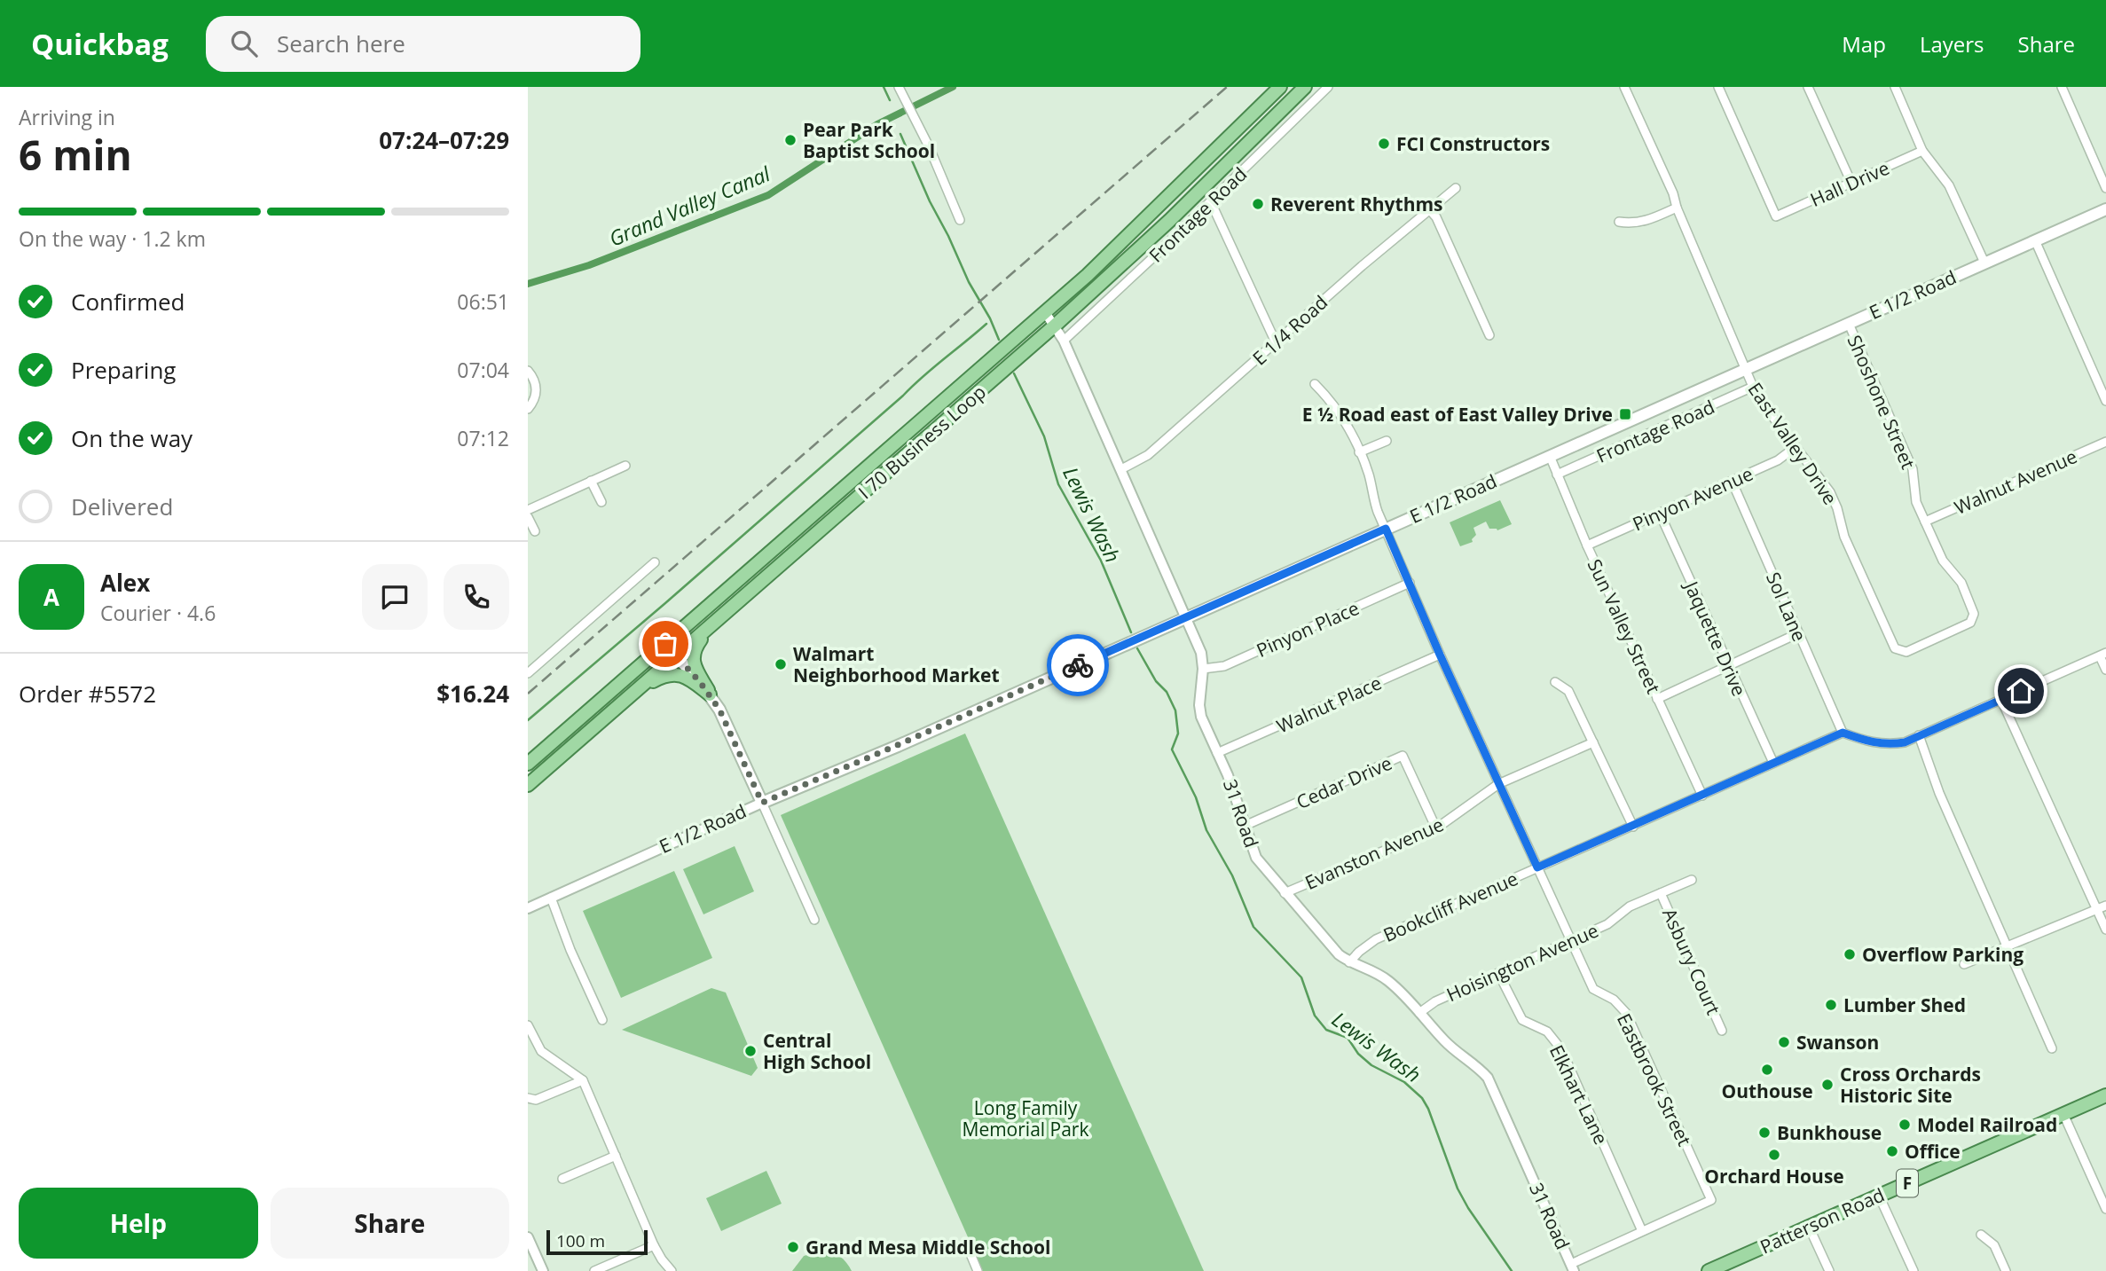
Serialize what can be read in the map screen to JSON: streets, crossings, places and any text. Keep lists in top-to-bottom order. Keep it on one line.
{"streets":{"main road":["E 1/2 Road","I 70 Business Loop","F","Patterson Road"],"street":["Hall Drive","Frontage Road","E 1/4 Road","Shoshone Street","East Valley Drive","Walnut Avenue","Pinyon Avenue","Sol Lane","Sun Valley Street","Pinyon Place","Jaquette Drive","Walnut Place","Cedar Drive","31 Road","Evanston Avenue","Bookcliff Avenue","Asbury Court","Hoisington Avenue","Eastbrook Street","Elkhart Lane"]},"crossings":[["Frontage Road","East Valley Drive"],["Frontage Road","Sun Valley Street"],["Frontage Road","31 Road"],["E 1/2 Road","Shoshone Street"],["E 1/2 Road","East Valley Drive"],["E 1/2 Road","Sun Valley Street"],["E 1/2 Road","31 Road"],["E 1/2 Road","Eastbrook Street"],["E 1/4 Road","31 Road"],["Shoshone Street","East Valley Drive"],["Shoshone Street","Walnut Avenue"],["I 70 Business Loop","31 Road"],["East Valley Drive","Pinyon Avenue"],["Pinyon Avenue","Sol Lane"],["Pinyon Avenue","Sun Valley Street"],["Pinyon Avenue","Jaquette Drive"],["Sol Lane","Bookcliff Avenue"],["Sun Valley Street","Bookcliff Avenue"],["Pinyon Place","31 Road"],["Pinyon Place","Eastbrook Street"],["Jaquette Drive","Bookcliff Avenue"],["Walnut Place","31 Road"],["Walnut Place","Eastbrook Street"],["Cedar Drive","31 Road"],["Cedar Drive","Evanston Avenue"],["31 Road","Evanston Avenue"],["31 Road","Bookcliff Avenue"],["31 Road","Hoisington Avenue"],["Evanston Avenue","Eastbrook Street"],["Bookcliff Avenue","Eastbrook Street"],["Asbury Court","Hoisington Avenue"],["Hoisington Avenue","Eastbrook Street"],["Hoisington Avenue","Elkhart Lane"],["Eastbrook Street","Elkhart Lane"]],"water":["Grand Valley Canal","Lewis Wash"],"parks":["Long Family Memorial Park"],"places":{"other":["Pear Park Baptist School","FCI Constructors","Reverent Rhythms","Walmart Neighborhood Market","Overflow Parking","Lumber Shed","Swanson","Central High School","Outhouse","Cross Orchards Historic Site","Model Railroad","Bunkhouse","Office","Orchard House","Grand Mesa Middle School"],"transit":["E ½ Road east of East Valley Drive"]},"scale_bar":"100 m","page":{"header":"Quickbag","search":"Search here","nav":["Map","Layers","Share"],"heading":["6 min","Arriving in","07:24–07:29"],"panel":["Alex","Courier · 4.6","Order #5572","$16.24"],"bar":"On the way · 1.2 km","list":[["Confirmed","06:51"],["Preparing","07:04"],["On the way","07:12"],"Delivered"],"round":"A","buttons":["Help","Share"],"scale":"100 m"}}
